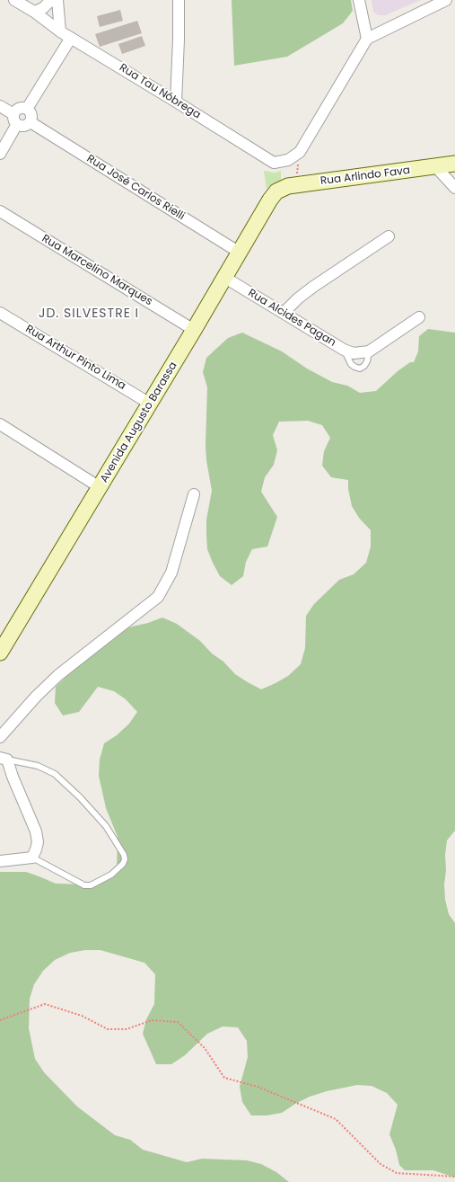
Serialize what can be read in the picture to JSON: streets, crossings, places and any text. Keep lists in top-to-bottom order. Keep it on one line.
{"streets":{"street":["Rua Tau Nóbrega","Rua Arlindo Fava","Rua José Carlos Rielli","Rua Marcelino Marques","Rua Alcides Pagan","Rua Arthur Pinto Lima","Avenida Augusto Barassa"]},"crossings":[["Rua Arlindo Fava","Avenida Augusto Barassa"],["Rua José Carlos Rielli","Avenida Augusto Barassa"],["Rua Marcelino Marques","Avenida Augusto Barassa"],["Rua Alcides Pagan","Avenida Augusto Barassa"],["Rua Arthur Pinto Lima","Avenida Augusto Barassa"]],"districts":["JD. SILVESTRE I"]}
